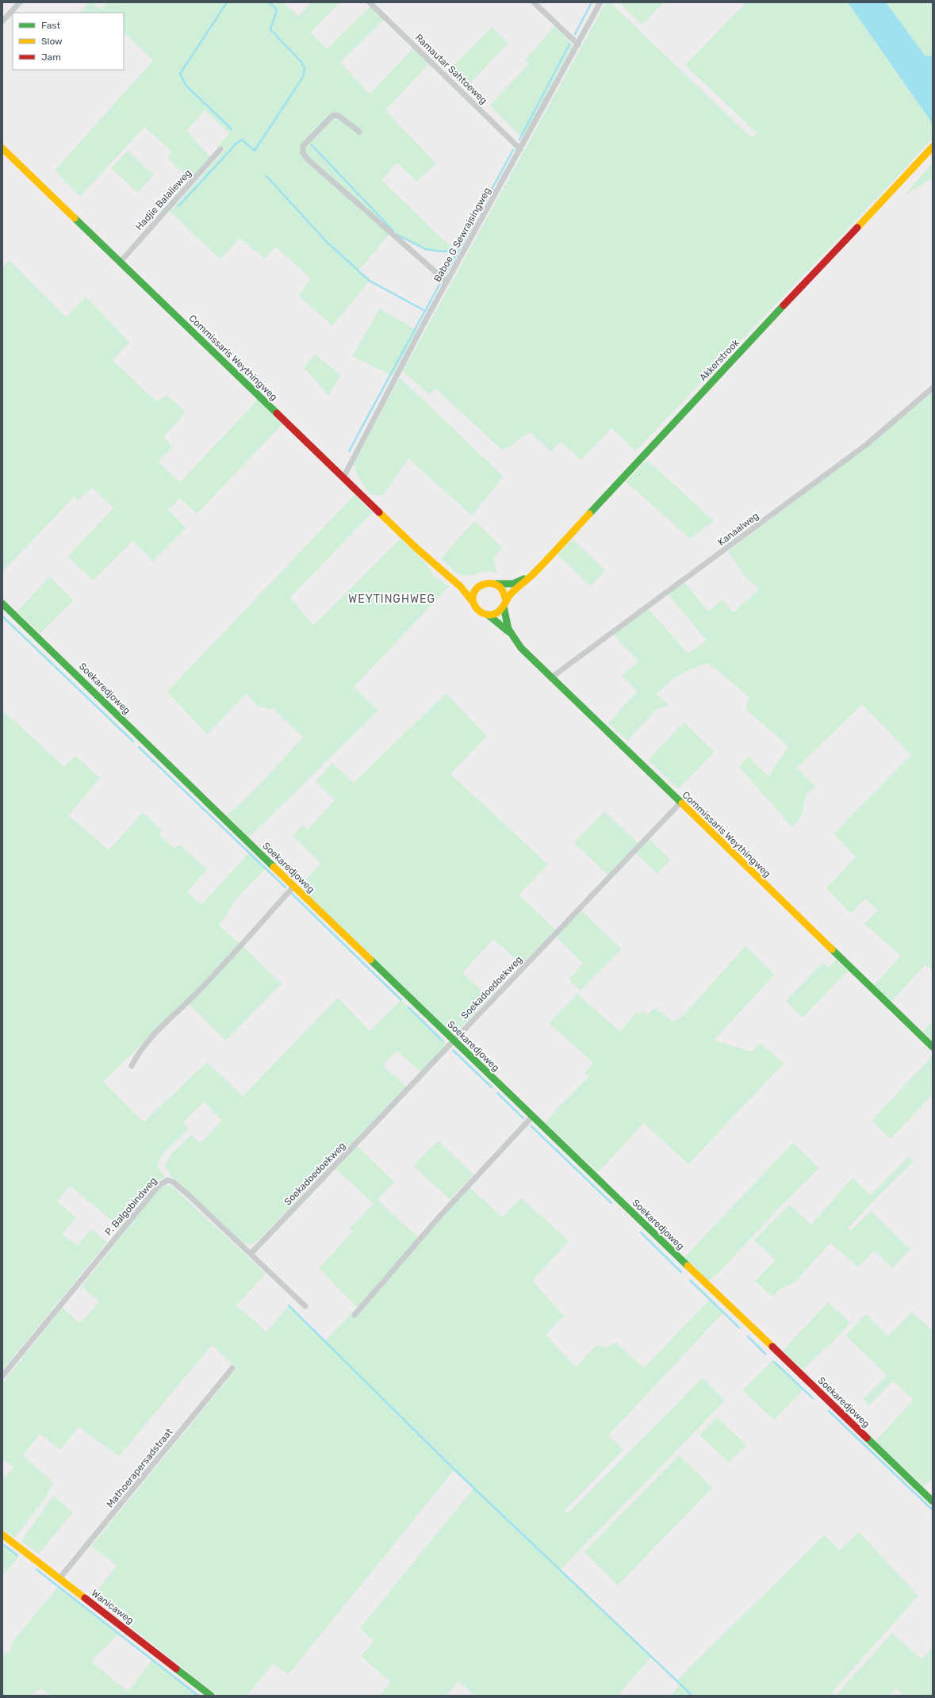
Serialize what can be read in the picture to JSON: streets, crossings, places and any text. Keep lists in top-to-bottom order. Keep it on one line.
{"streets":{"street":["Ramautar Sahtoeweg","Hadjie Balalieweg","Baboe G Sewrajsingweg","Commissaris Weythingweg","Akkerstrook","Kanaalweg","Soekaredjoweg","Soekadoedoekweg","P. Balgobindweg","Mathoerapersadstraat","Wanicaweg"]},"crossings":[["Ramautar Sahtoeweg","Baboe G Sewrajsingweg"],["Hadjie Balalieweg","Commissaris Weythingweg"],["Baboe G Sewrajsingweg","Commissaris Weythingweg"],["Commissaris Weythingweg","Akkerstrook"],["Commissaris Weythingweg","Kanaalweg"],["Commissaris Weythingweg","Soekadoedoekweg"],["Soekaredjoweg","Soekadoedoekweg"],["Soekadoedoekweg","P. Balgobindweg"],["Mathoerapersadstraat","Wanicaweg"]],"districts":["WEYTINGHWEG"],"legend":["Fast","Slow","Jam"]}
